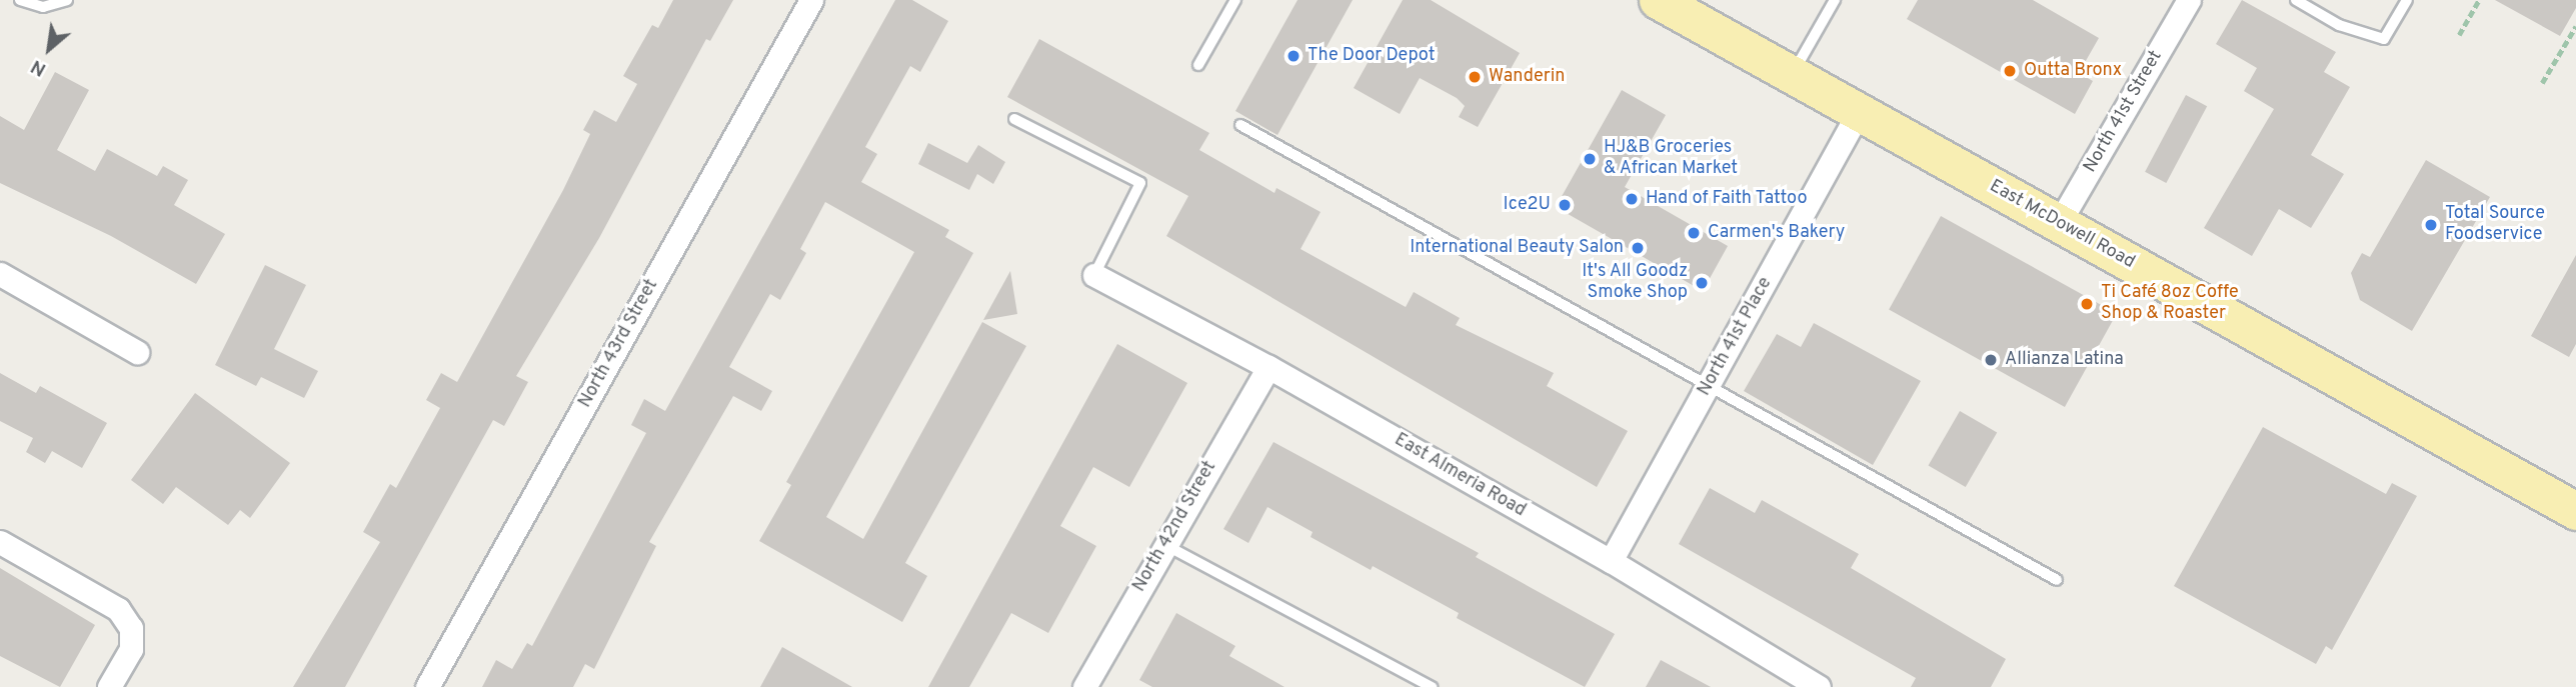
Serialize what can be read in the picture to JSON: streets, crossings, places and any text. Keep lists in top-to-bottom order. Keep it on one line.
{"streets":{"main road":["East McDowell Road"],"street":["North 41st Street","North 41st Place","North 43rd Street","East Almeria Road","North 42nd Street"]},"crossings":[["North 41st Street","East McDowell Road"],["East McDowell Road","North 41st Place"],["North 41st Place","East Almeria Road"],["East Almeria Road","North 42nd Street"]],"places":["The Door Depot","Outta Bronx","Wanderin","HJ&B Groceries & African Market","Hand of Faith Tattoo","Ice2U","Total Source Foodservice","Carmen's Bakery","International Beauty Salon","It's All Goodz Smoke Shop","Ti Café 8oz Coffe Shop & Roaster","Allianza Latina"],"north":"bottom left"}
